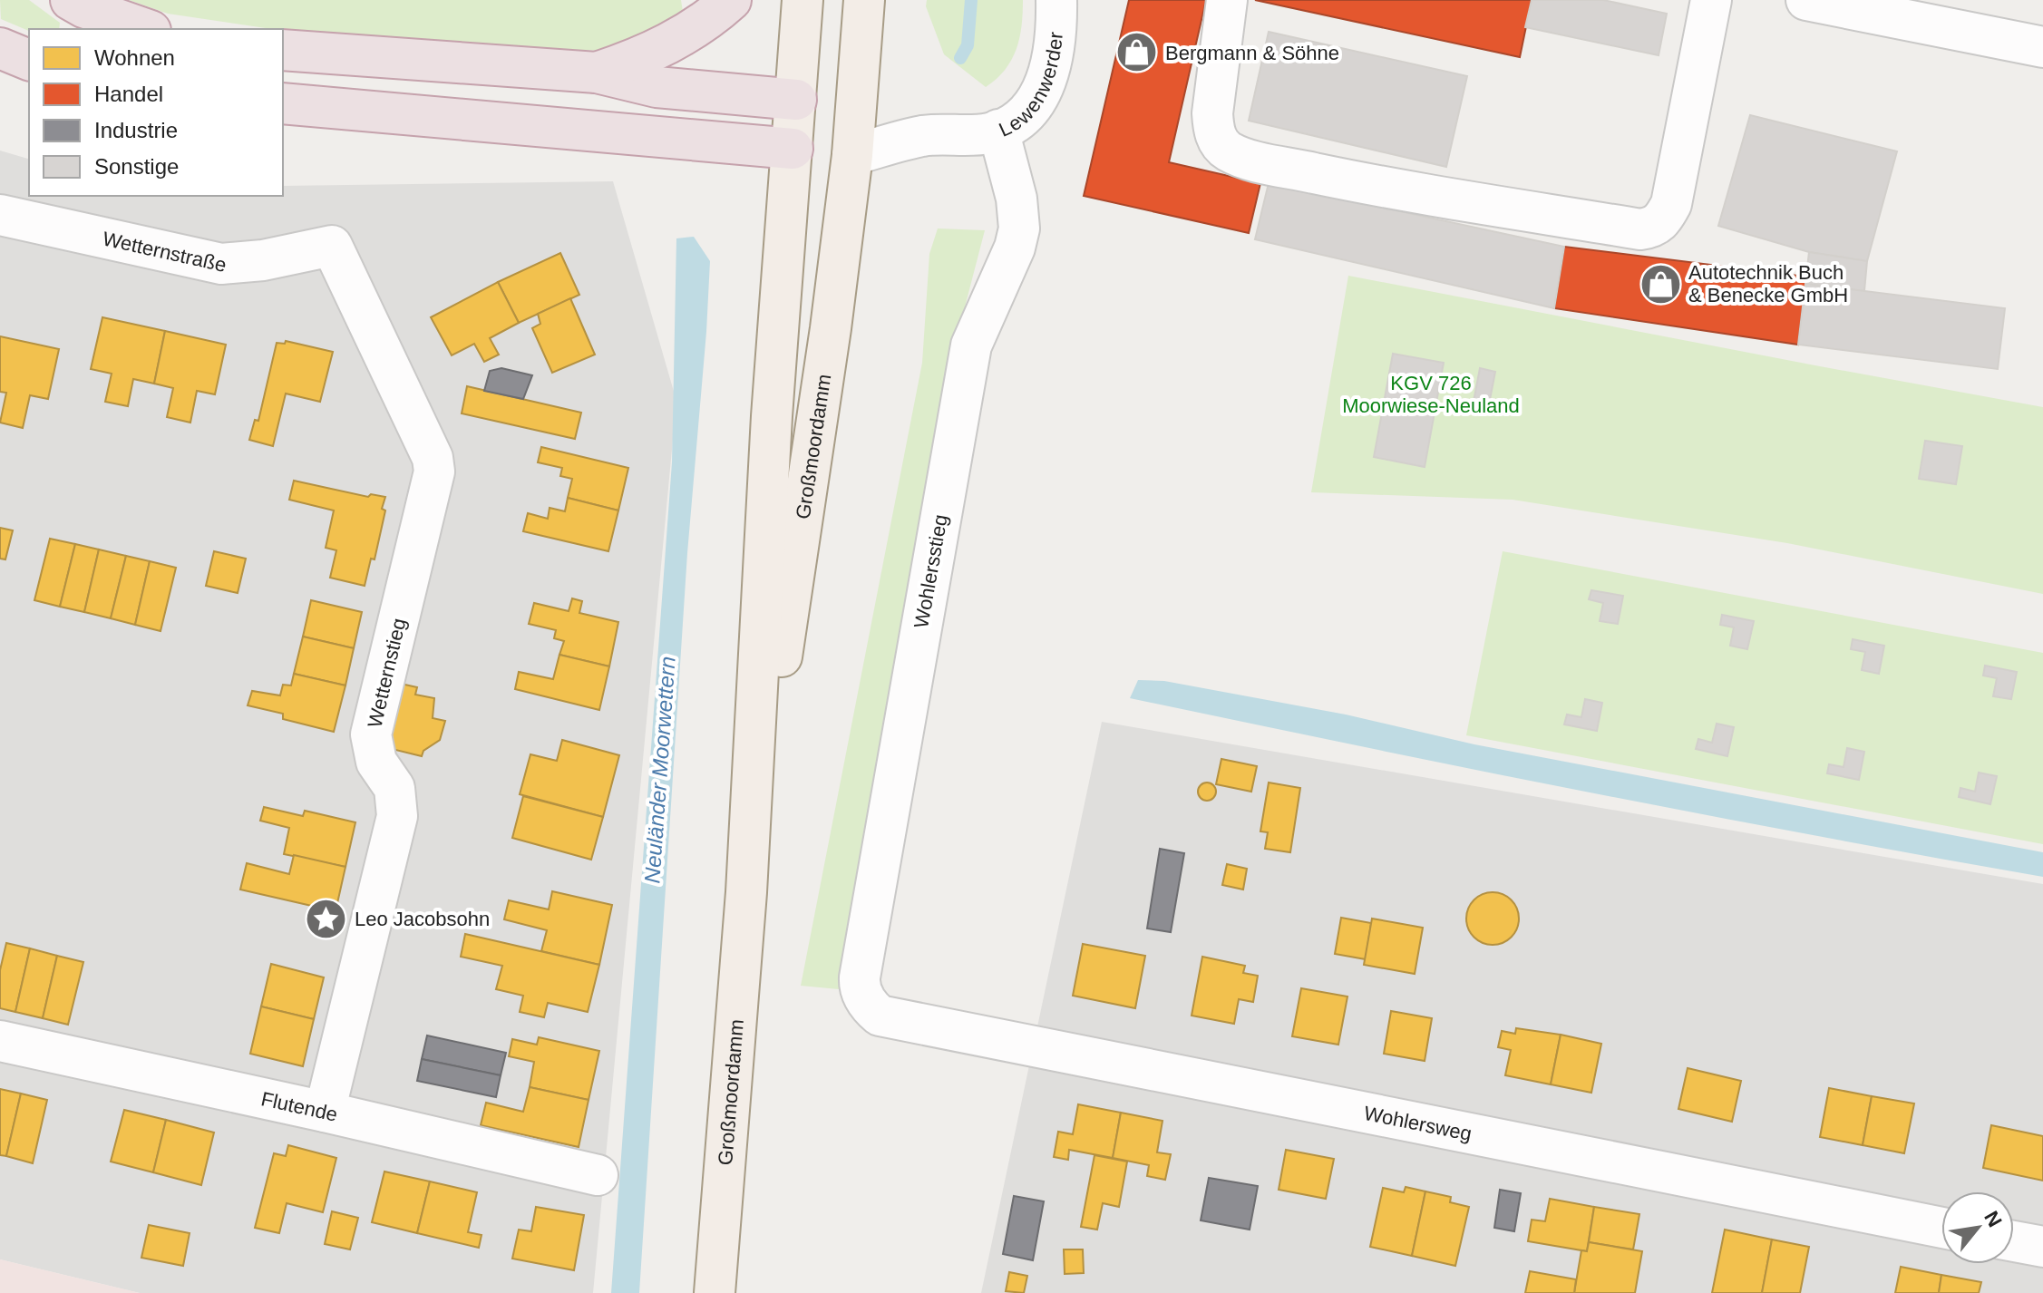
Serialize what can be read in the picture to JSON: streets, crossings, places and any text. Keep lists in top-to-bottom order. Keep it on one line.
{"streets":{"main road":["Großmoordamm"],"street":["Lewenwerder","Wetternstraße","Wohlersstieg","Wetternstieg","Flutende","Wohlersweg"]},"crossings":[["Lewenwerder","Wohlersstieg"],["Wetternstraße","Wetternstieg"],["Wohlersstieg","Wohlersweg"],["Wetternstieg","Flutende"]],"water":["Neuländer Moorwettern"],"parks":["KGV 726 Moorwiese-Neuland"],"places":{"shop":["Bergmann & Söhne","Autotechnik Buch & Benecke GmbH"],"place":["Leo Jacobsohn"]},"legend":["Wohnen","Handel","Industrie","Sonstige"],"north":"top right"}
